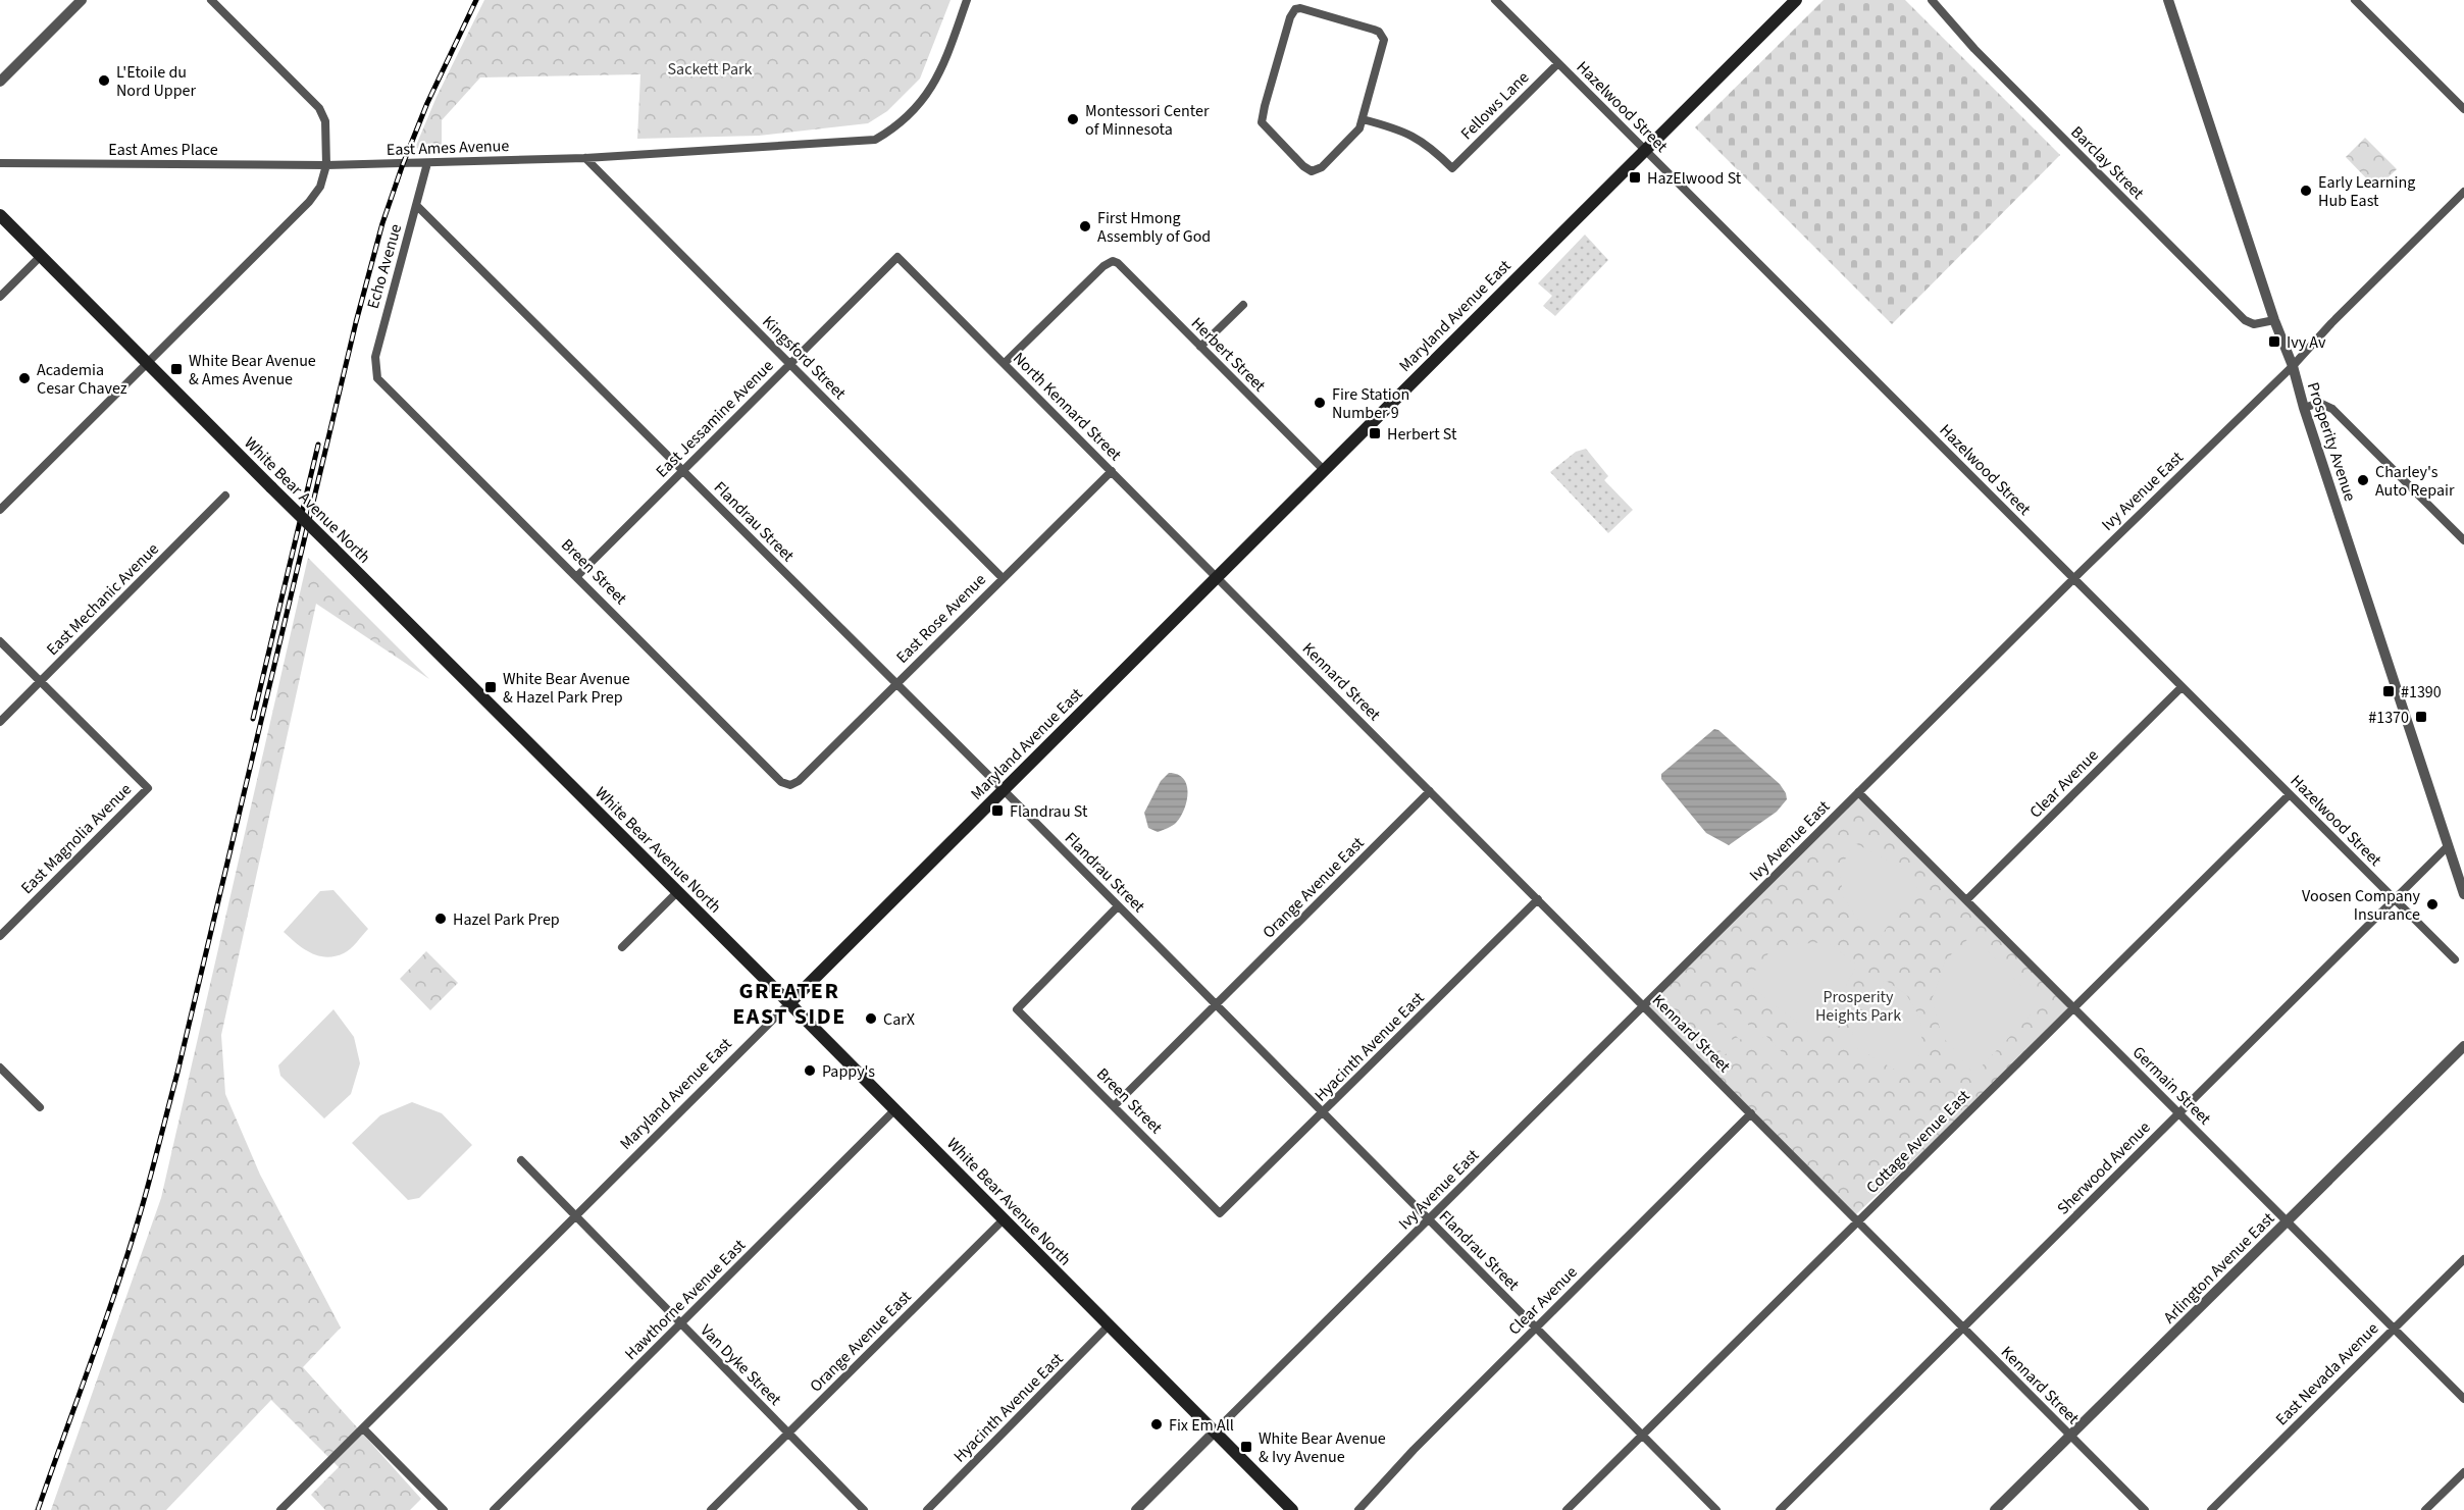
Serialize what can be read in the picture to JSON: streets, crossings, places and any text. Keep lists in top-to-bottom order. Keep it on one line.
{"streets":{"main road":["Maryland Avenue East","White Bear Avenue North"],"street":["Fellows Lane","Hazelwood Street","East Ames Avenue","East Ames Place","Barclay Street","Echo Avenue","Herbert Street","Kingsford Street","North Kennard Street","East Jessamine Avenue","Prosperity Avenue","Ivy Avenue East","Flandrau Street","Breen Street","East Mechanic Avenue","East Rose Avenue","Kennard Street","Clear Avenue","East Magnolia Avenue","Orange Avenue East","Hyacinth Avenue East","Germain Street","Cottage Avenue East","Sherwood Avenue","Arlington Avenue East","Hawthorne Avenue East","Van Dyke Street","East Nevada Avenue"]},"crossings":[["Fellows Lane","Hazelwood Street"],["Hazelwood Street","Maryland Avenue East"],["Hazelwood Street","Ivy Avenue East"],["Hazelwood Street","Clear Avenue"],["Hazelwood Street","Cottage Avenue East"],["Hazelwood Street","Sherwood Avenue"],["East Ames Avenue","East Ames Place"],["East Ames Avenue","Echo Avenue"],["East Ames Avenue","Kingsford Street"],["Barclay Street","Prosperity Avenue"],["Echo Avenue","Flandrau Street"],["Echo Avenue","Breen Street"],["Maryland Avenue East","Herbert Street"],["Maryland Avenue East","North Kennard Street"],["Maryland Avenue East","White Bear Avenue North"],["Maryland Avenue East","Flandrau Street"],["Maryland Avenue East","Kennard Street"],["Maryland Avenue East","Van Dyke Street"],["Herbert Street","North Kennard Street"],["Kingsford Street","East Jessamine Avenue"],["Kingsford Street","East Rose Avenue"],["North Kennard Street","East Jessamine Avenue"],["North Kennard Street","East Rose Avenue"],["North Kennard Street","Kennard Street"],["East Jessamine Avenue","Flandrau Street"],["East Jessamine Avenue","Breen Street"],["Prosperity Avenue","Ivy Avenue East"],["Prosperity Avenue","Sherwood Avenue"],["Ivy Avenue East","White Bear Avenue North"],["Ivy Avenue East","Flandrau Street"],["Ivy Avenue East","Kennard Street"],["Ivy Avenue East","Germain Street"],["White Bear Avenue North","Orange Avenue East"],["White Bear Avenue North","Hyacinth Avenue East"],["White Bear Avenue North","Hawthorne Avenue East"],["Flandrau Street","Breen Street"],["Flandrau Street","East Rose Avenue"],["Flandrau Street","Clear Avenue"],["Flandrau Street","Orange Avenue East"],["Flandrau Street","Hyacinth Avenue East"],["Flandrau Street","Cottage Avenue East"],["Breen Street","East Rose Avenue"],["Breen Street","Orange Avenue East"],["Breen Street","Hyacinth Avenue East"],["East Mechanic Avenue","East Magnolia Avenue"],["Kennard Street","Clear Avenue"],["Kennard Street","Orange Avenue East"],["Kennard Street","Hyacinth Avenue East"],["Kennard Street","Cottage Avenue East"],["Kennard Street","Sherwood Avenue"],["Kennard Street","Arlington Avenue East"],["Clear Avenue","Germain Street"],["Orange Avenue East","Van Dyke Street"],["Germain Street","Cottage Avenue East"],["Germain Street","Sherwood Avenue"],["Germain Street","Arlington Avenue East"],["Germain Street","East Nevada Avenue"],["Hawthorne Avenue East","Van Dyke Street"]],"districts":["GREATER EAST SIDE"],"parks":["Sackett Park","Prosperity Heights Park"],"places":{"other":["L'Etoile du Nord Upper","Montessori Center of Minnesota","Early Learning Hub East","First Hmong Assembly of God","Academia Cesar Chavez","Fire Station Number 9","Charley's Auto Repair","Voosen Company Insurance","Hazel Park Prep","CarX","Pappy's","Fix Em All"],"transit":["HazElwood St","Ivy Av","White Bear Avenue & Ames Avenue","Herbert St","White Bear Avenue & Hazel Park Prep","#1390","#1370","Flandrau St","White Bear Avenue & Ivy Avenue"]}}
